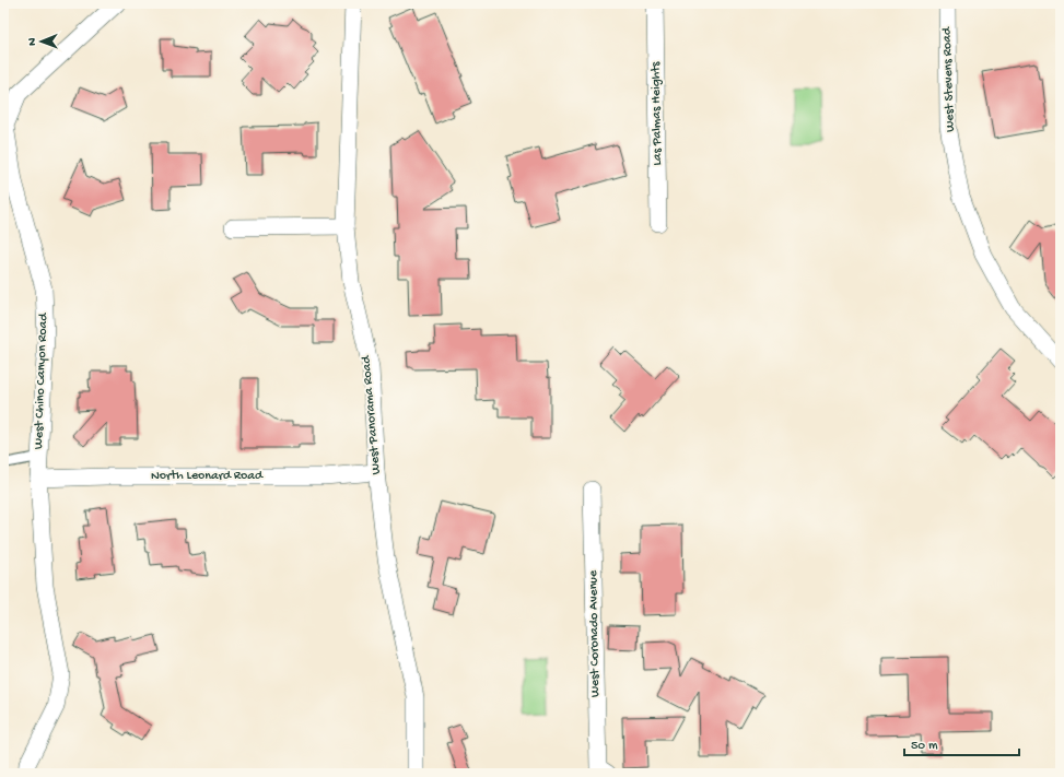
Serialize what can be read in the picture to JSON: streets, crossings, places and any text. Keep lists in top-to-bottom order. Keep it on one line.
{"streets":{"street":["West Stevens Road","Las Palmas Heights","West Chino Canyon Road","West Panorama Road","North Leonard Road","West Coronado Avenue"]},"crossings":[["West Chino Canyon Road","North Leonard Road"],["West Panorama Road","North Leonard Road"]],"scale_bar":"50 m","north":"left"}
